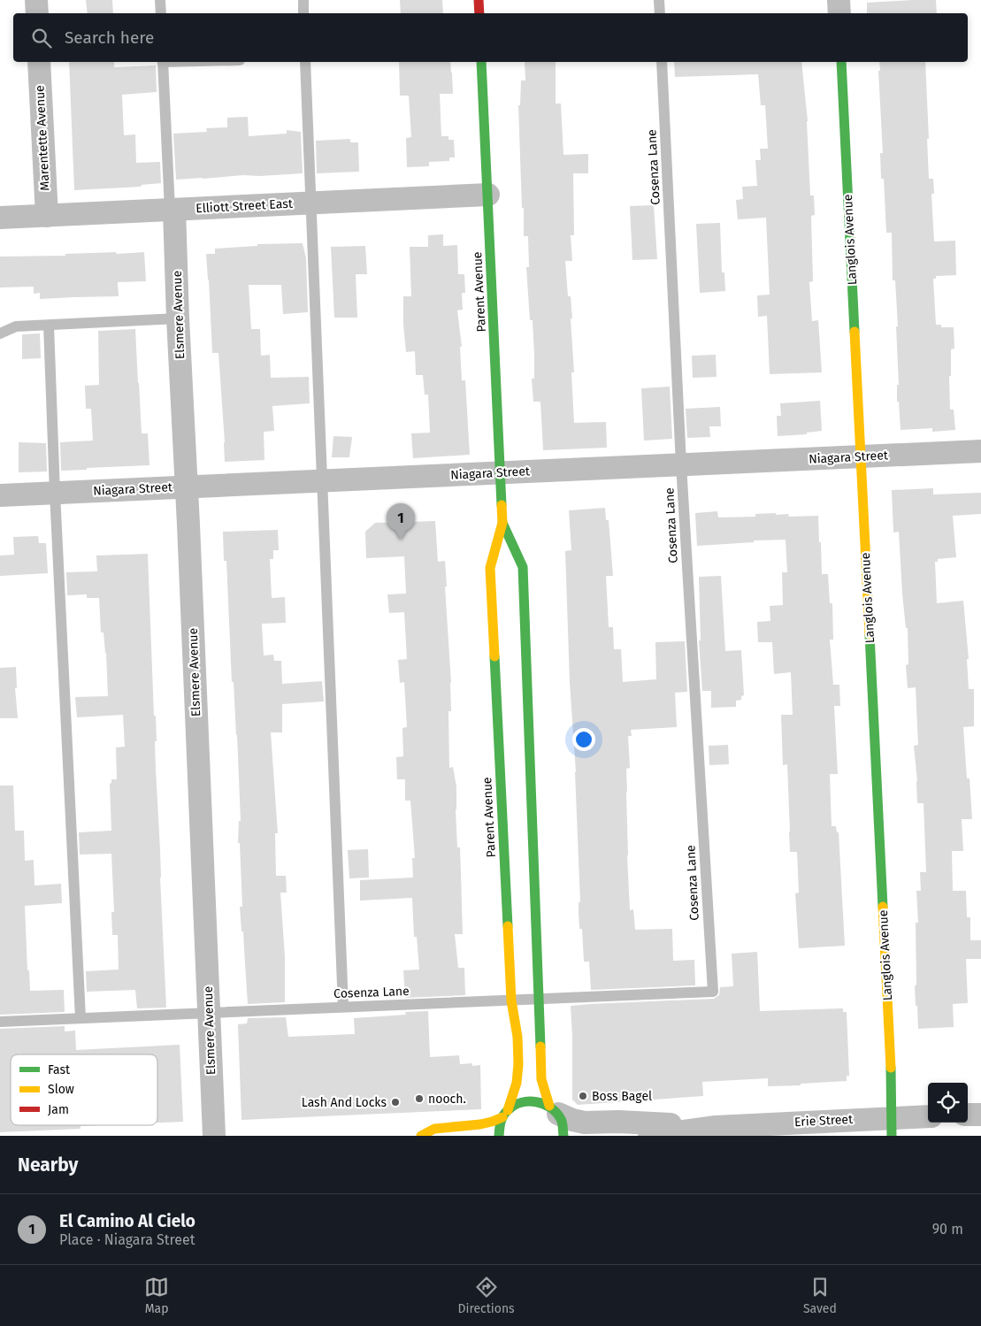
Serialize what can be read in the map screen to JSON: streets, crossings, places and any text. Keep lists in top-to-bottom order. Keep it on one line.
{"streets":{"street":["Marentette Avenue","Elliott Street East","Langlois Avenue","Parent Avenue","Elsmere Avenue","Niagara Street","Erie Street"],"lane":["Cosenza Lane"]},"crossings":[["Marentette Avenue","Elliott Street East"],["Cosenza Lane","Parent Avenue"],["Cosenza Lane","Elsmere Avenue"],["Cosenza Lane","Niagara Street"],["Elliott Street East","Parent Avenue"],["Elliott Street East","Elsmere Avenue"],["Langlois Avenue","Niagara Street"],["Langlois Avenue","Erie Street"],["Parent Avenue","Niagara Street"],["Parent Avenue","Erie Street"],["Elsmere Avenue","Niagara Street"]],"places":["Boss Bagel","nooch.","Lash And Locks"],"legend":["Fast","Slow","Jam"],"page":{"search":"Search here","pins":"1","heading":"Nearby","list":[{"mark":"1","name":"El Camino Al Cielo","note":"Place · Niagara Street","value":"90 m"}],"nav":["Map","Directions","Saved"]}}
